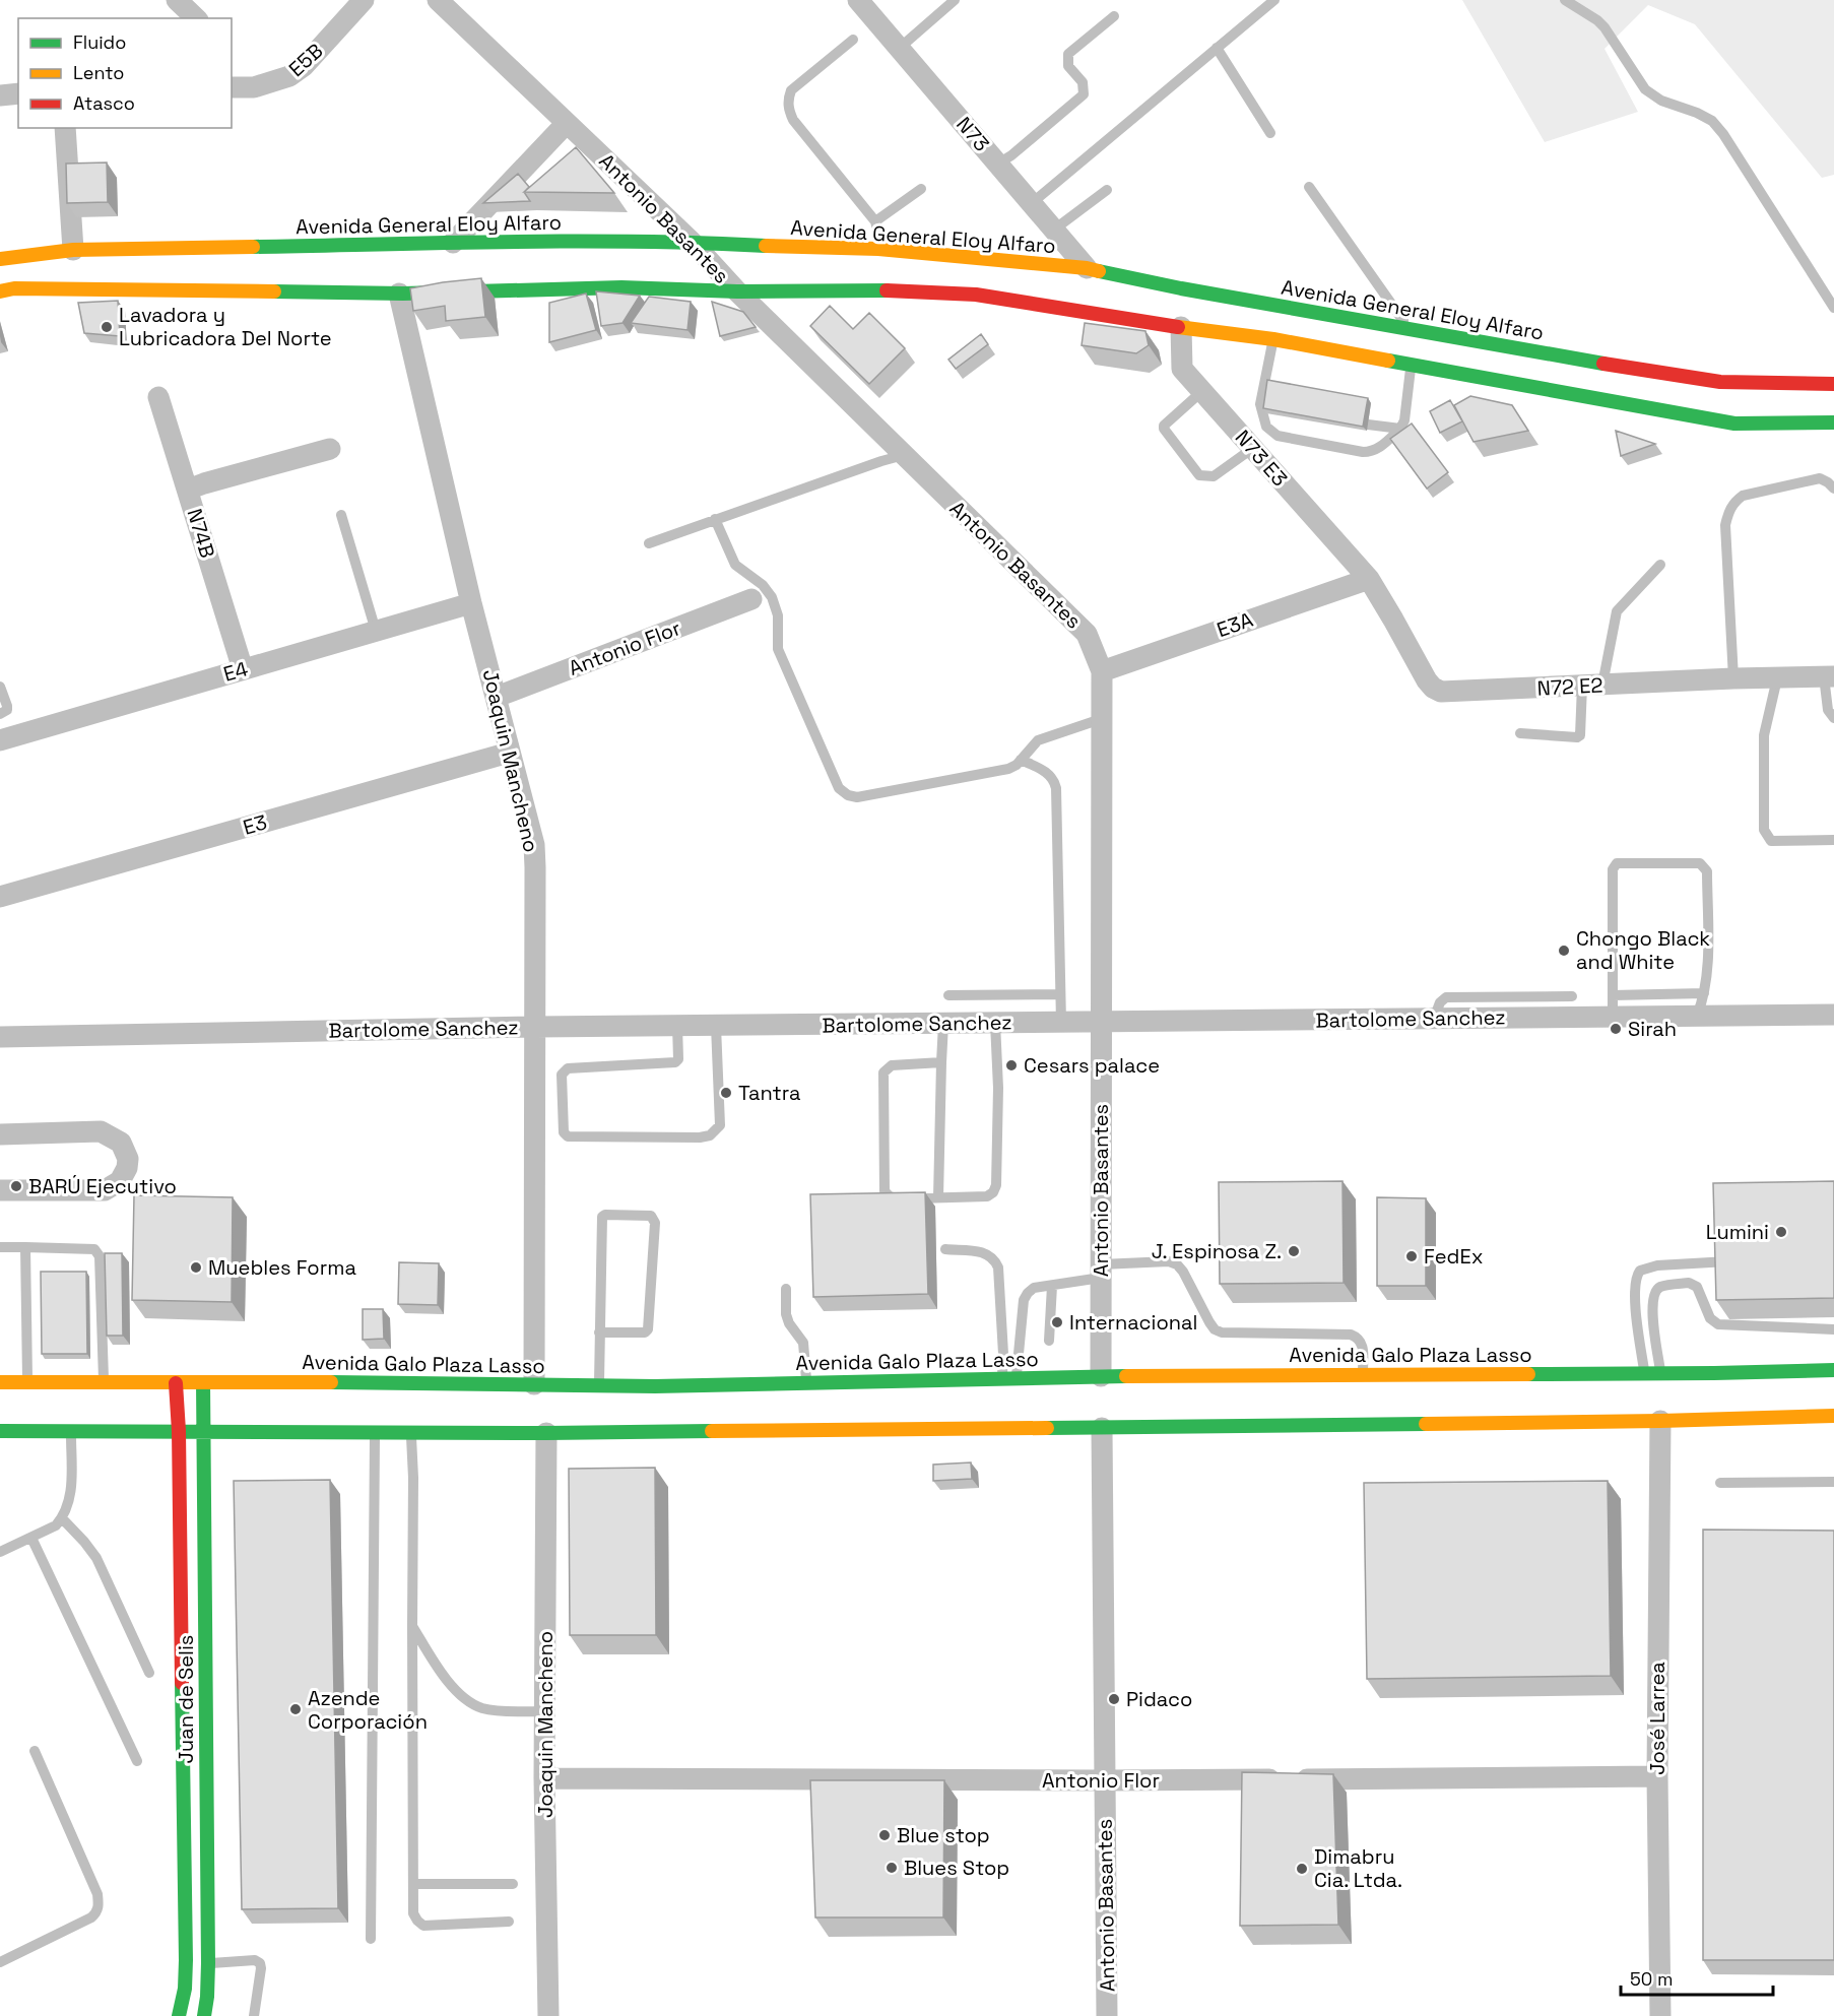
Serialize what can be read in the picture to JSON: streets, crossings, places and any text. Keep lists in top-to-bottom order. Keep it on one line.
{"streets":{"main road":["Avenida General Eloy Alfaro","Avenida Galo Plaza Lasso","Juan de Selis"],"street":["E5B","N73","Antonio Basantes","N73 E3","N74B","E3A","Antonio Flor","E4","N72 E2","Joaquin Mancheno","E3","Bartolome Sanchez","José Larrea"]},"crossings":[["N73","Avenida General Eloy Alfaro"],["Antonio Basantes","Avenida General Eloy Alfaro"],["Antonio Basantes","E3A"],["Antonio Basantes","Antonio Flor"],["Antonio Basantes","Bartolome Sanchez"],["Antonio Basantes","Avenida Galo Plaza Lasso"],["Avenida General Eloy Alfaro","N73 E3"],["Avenida General Eloy Alfaro","Joaquin Mancheno"],["N73 E3","E3A"],["N73 E3","N72 E2"],["N74B","E4"],["E3A","N72 E2"],["Antonio Flor","Joaquin Mancheno"],["Antonio Flor","José Larrea"],["E4","Joaquin Mancheno"],["Joaquin Mancheno","E3"],["Joaquin Mancheno","Bartolome Sanchez"],["Joaquin Mancheno","Avenida Galo Plaza Lasso"],["Avenida Galo Plaza Lasso","Juan de Selis"]],"places":["Lavadora y Lubricadora Del Norte","Chongo Black and White","Sirah","Cesars palace","Tantra","BARÚ Ejecutivo","Lumini","J. Espinosa Z.","FedEx","Muebles Forma","Internacional","Pidaco","Azende Corporación","Blue stop","Blues Stop","Dimabru Cia. Ltda."],"legend":["Fluido","Lento","Atasco"],"scale_bar":"50 m"}
